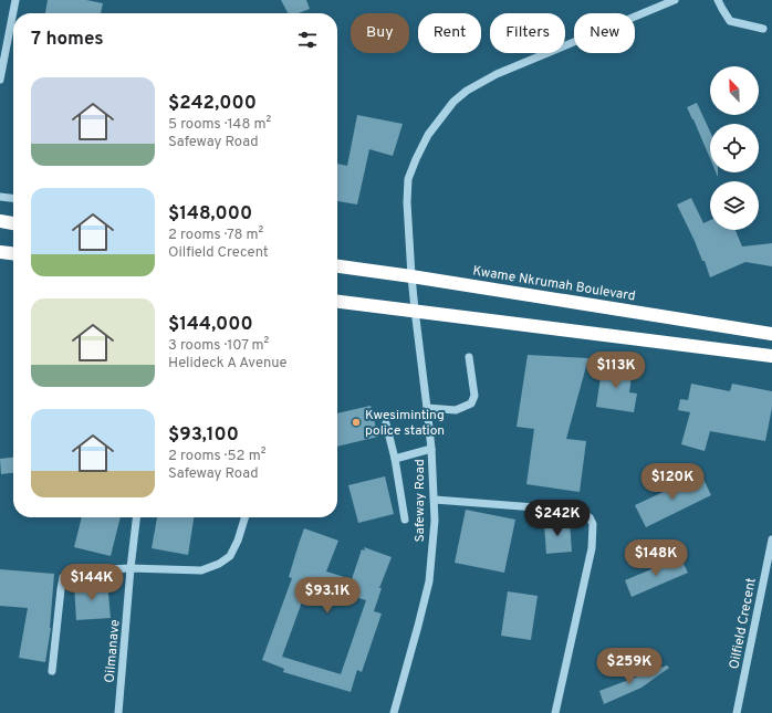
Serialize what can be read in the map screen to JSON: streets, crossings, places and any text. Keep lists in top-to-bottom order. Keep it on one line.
{"streets":{"highway":["Kwame Nkrumah Boulevard"],"street":["Safeway Road","Oilfield Crecent","Oilmanave"]},"crossings":[["Kwame Nkrumah Boulevard","Safeway Road"]],"places":["Kwesiminting police station"],"north":"top left","page":{"chip":["Buy","Rent","Filters","New"],"heading":"7 homes","list":[{"name":"$242,000","note":"5 rooms · 148 m² · Safeway Road"},{"name":"$148,000","note":"2 rooms · 78 m² · Oilfield Crecent"},{"name":"$144,000","note":"3 rooms · 107 m² · Helideck A Avenue"},{"name":"$93,100","note":"2 rooms · 52 m² · Safeway Road"}],"price":["$113K","$120K","$242K","$148K","$144K","$93.1K","$259K"]}}
